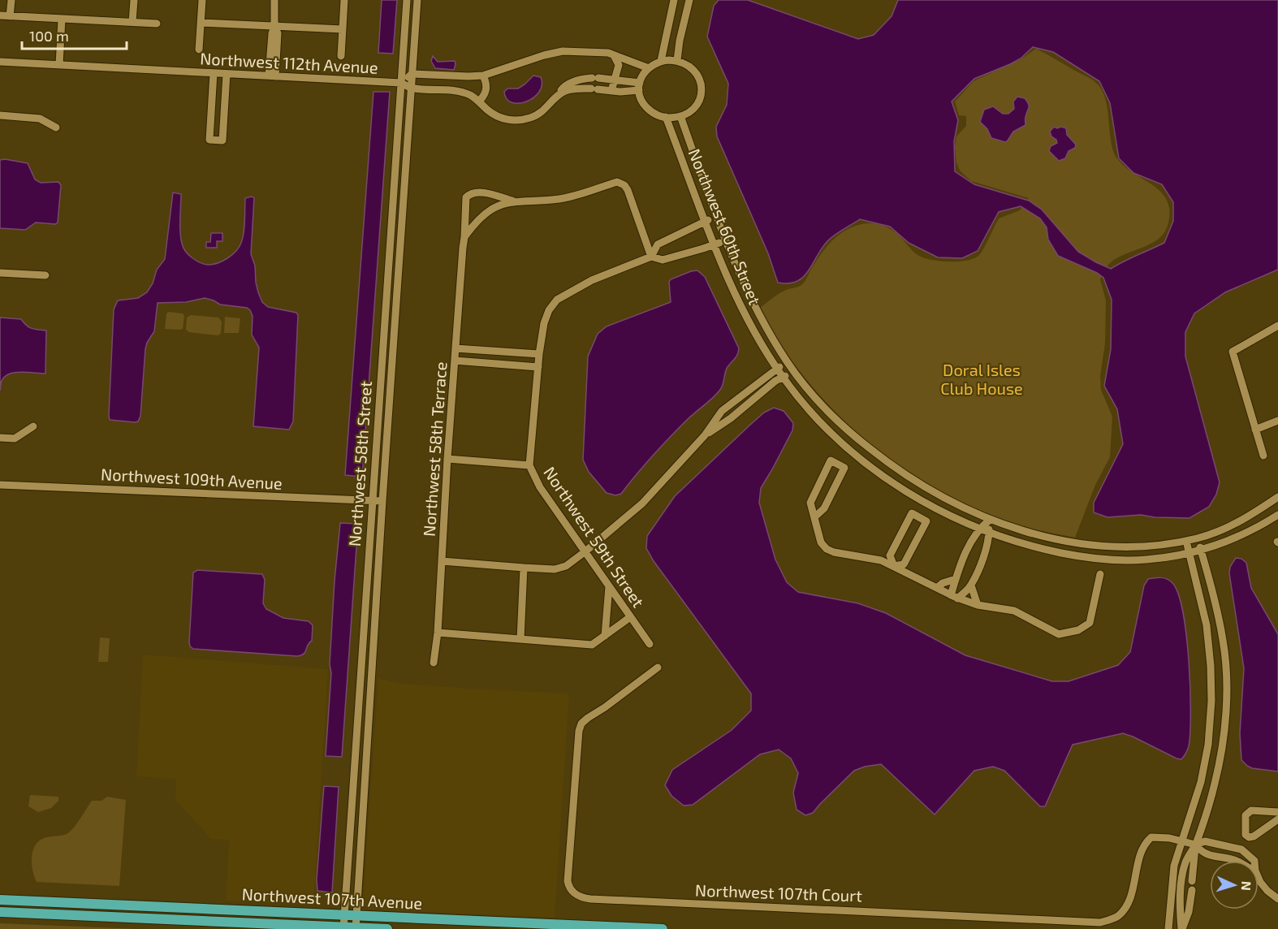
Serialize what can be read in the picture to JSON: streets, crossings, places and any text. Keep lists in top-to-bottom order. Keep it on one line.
{"streets":{"main road":["Northwest 107th Avenue"],"street":["Northwest 112th Avenue","Northwest 60th Street","Northwest 58th Terrace","Northwest 58th Street","Northwest 109th Avenue","Northwest 59th Street","Northwest 107th Court"]},"crossings":[["Northwest 112th Avenue","Northwest 60th Street"],["Northwest 112th Avenue","Northwest 58th Street"],["Northwest 58th Street","Northwest 109th Avenue"],["Northwest 58th Street","Northwest 107th Avenue"]],"parks":["Doral Isles Club House"],"scale_bar":"100 m","north":"right"}
